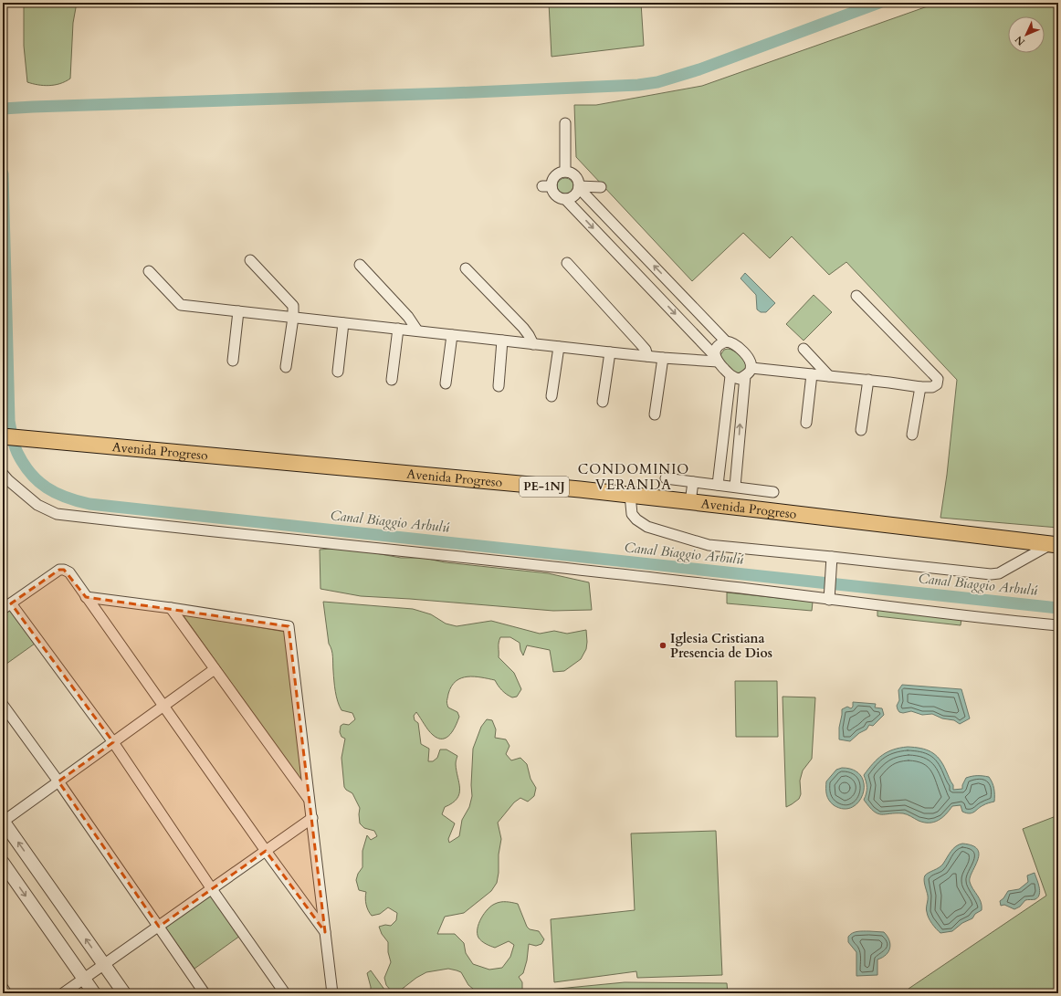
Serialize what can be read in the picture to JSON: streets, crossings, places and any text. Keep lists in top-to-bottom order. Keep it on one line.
{"streets":{"main road":["Avenida Progreso","PE-1NJ"]},"districts":["CONDOMINIO VERANDA"],"water":["Canal Biaggio Arbulú"],"places":["Iglesia Cristiana Presencia de Dios"],"north":"bottom left"}
